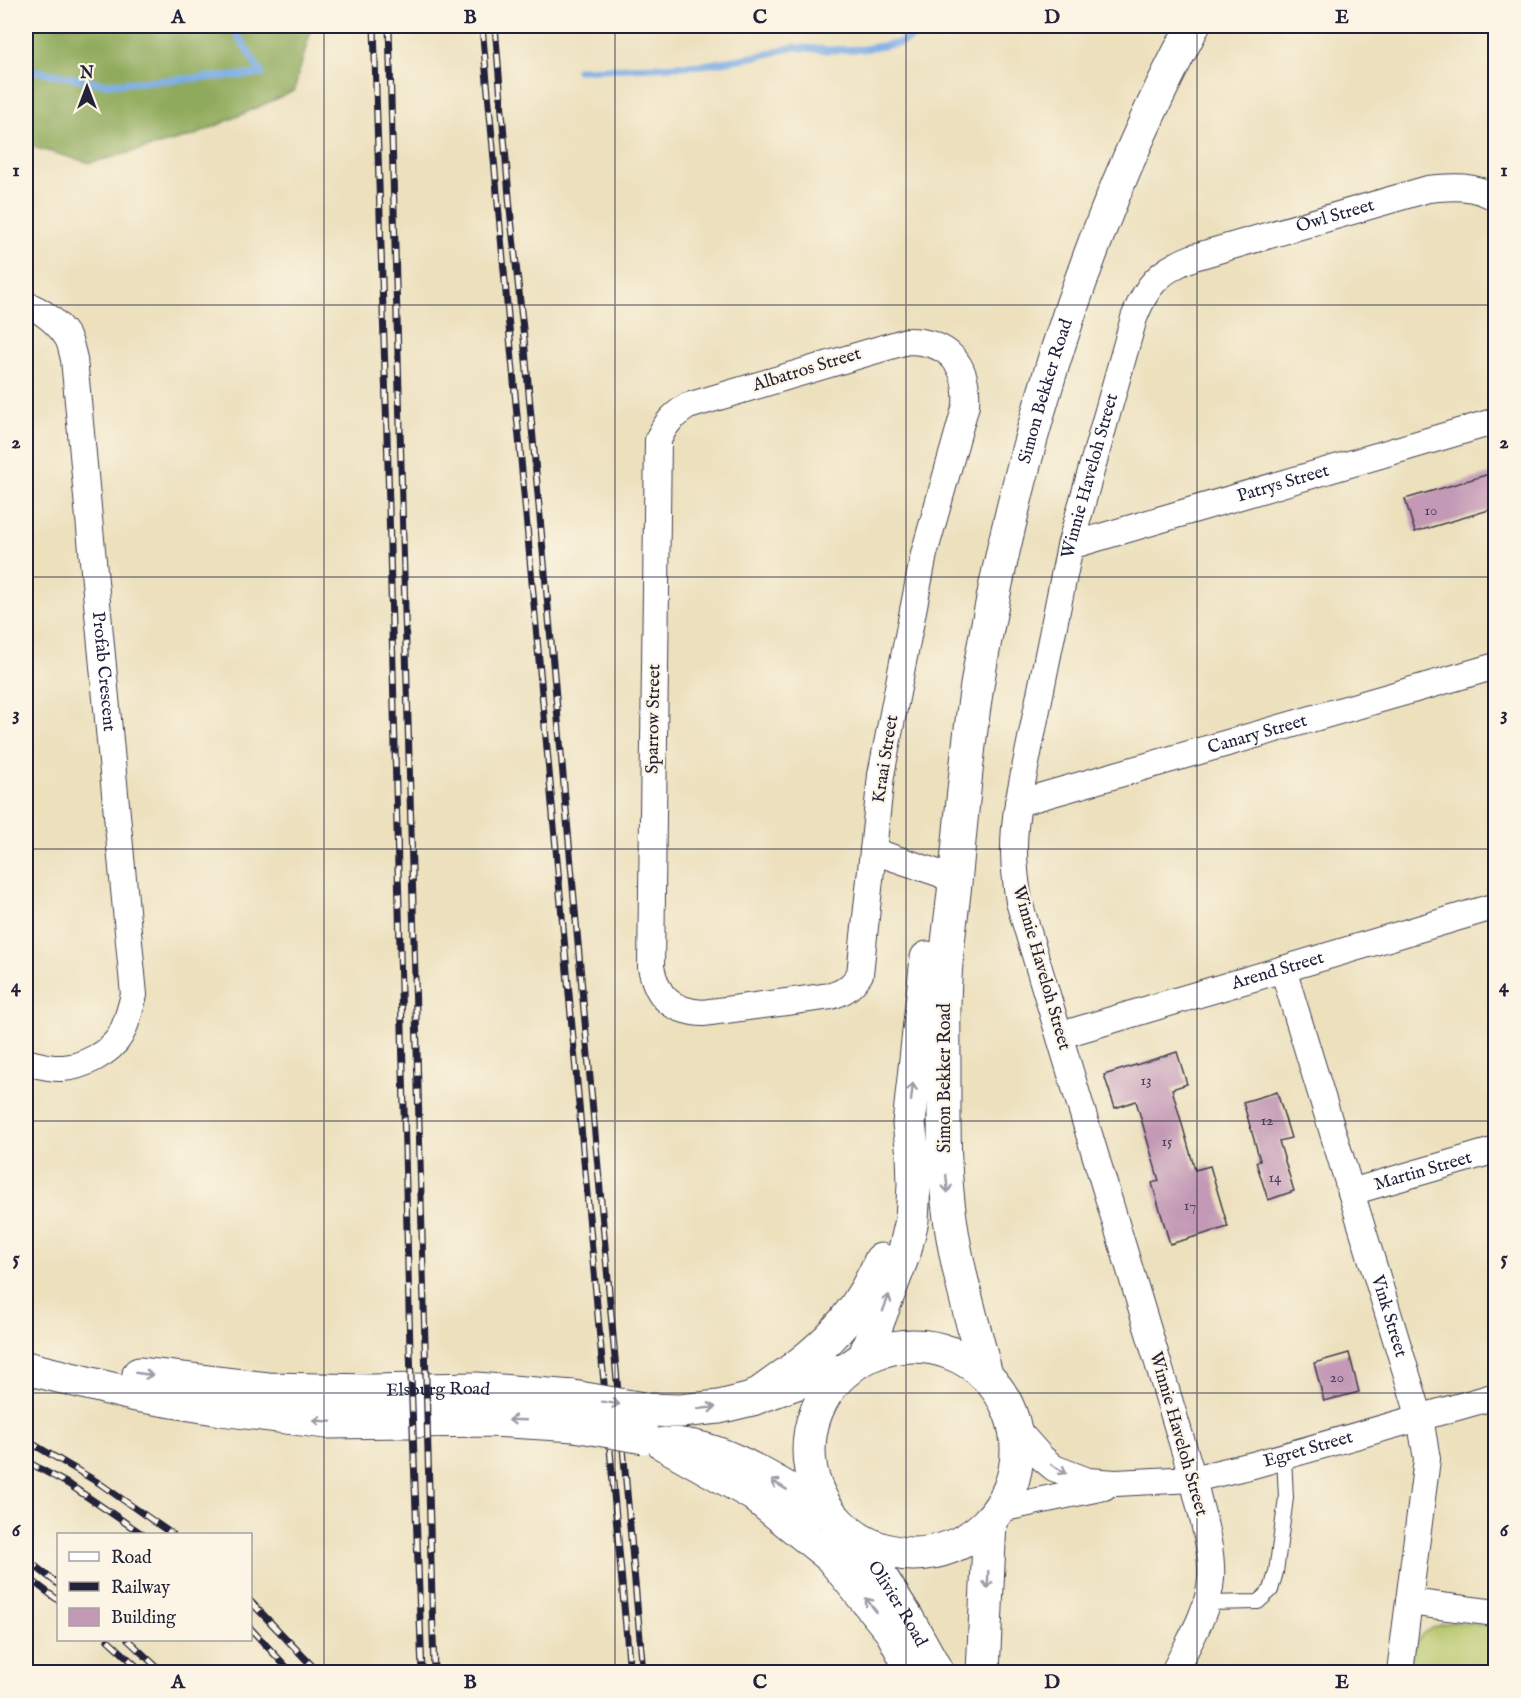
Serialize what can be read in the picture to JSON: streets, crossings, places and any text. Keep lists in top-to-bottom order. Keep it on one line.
{"streets":{"main road":["Simon Bekker Road","Elsburg Road","Olivier Road"],"street":["Owl Street","Albatros Street","Winnie Haveloh Street","Patrys Street","Profab Crescent","Sparrow Street","Canary Street","Kraai Street","Arend Street","Martin Street","Vink Street","Egret Street"]},"crossings":[["Owl Street","Winnie Haveloh Street"],["Albatros Street","Sparrow Street"],["Albatros Street","Kraai Street"],["Simon Bekker Road","Elsburg Road"],["Simon Bekker Road","Olivier Road"],["Winnie Haveloh Street","Patrys Street"],["Winnie Haveloh Street","Canary Street"],["Winnie Haveloh Street","Arend Street"],["Winnie Haveloh Street","Egret Street"],["Sparrow Street","Kraai Street"],["Arend Street","Vink Street"],["Martin Street","Vink Street"],["Vink Street","Egret Street"],["Elsburg Road","Olivier Road"]],"house_numbers":["10","13","12","15","14","17","20"],"legend":["Road","Railway","Building"],"north":"top","grid":{"columns":["A","B","C","D","E"],"rows":["1","2","3","4","5","6"]}}
